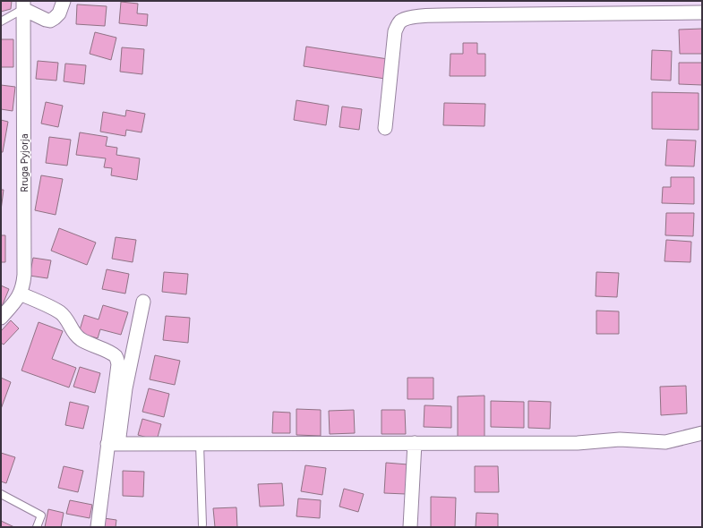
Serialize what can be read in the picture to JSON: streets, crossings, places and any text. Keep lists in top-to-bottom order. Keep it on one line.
{"streets":{"street":["Rruga Pyjorja"]}}
